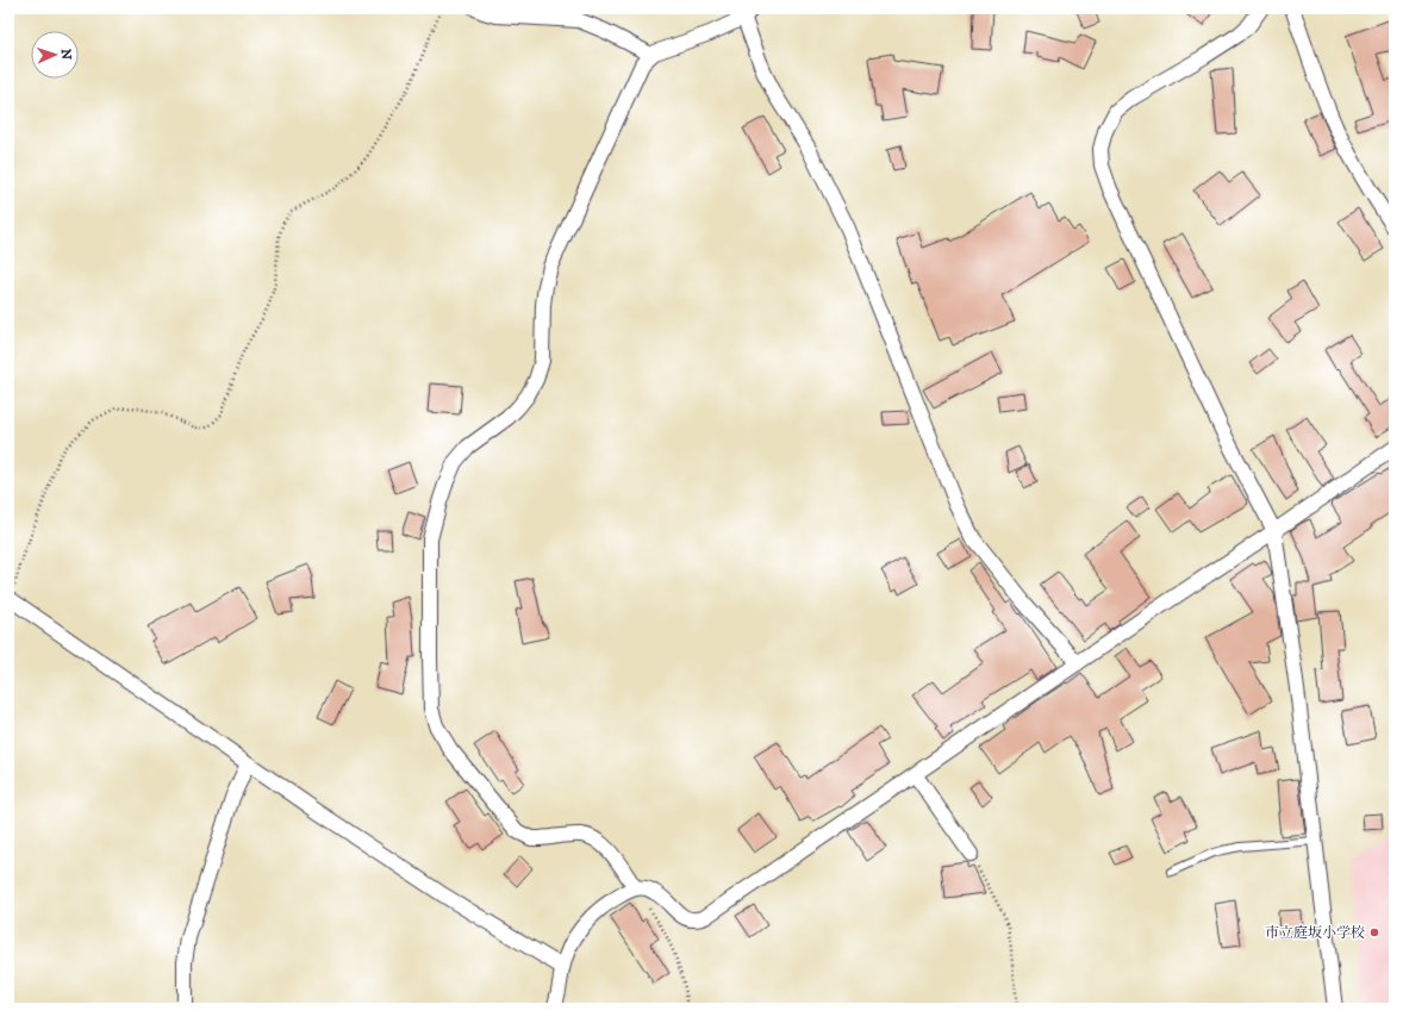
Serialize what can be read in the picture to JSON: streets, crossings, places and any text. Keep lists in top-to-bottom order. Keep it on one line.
{"places":["市立庭坂小学校"],"north":"right"}
